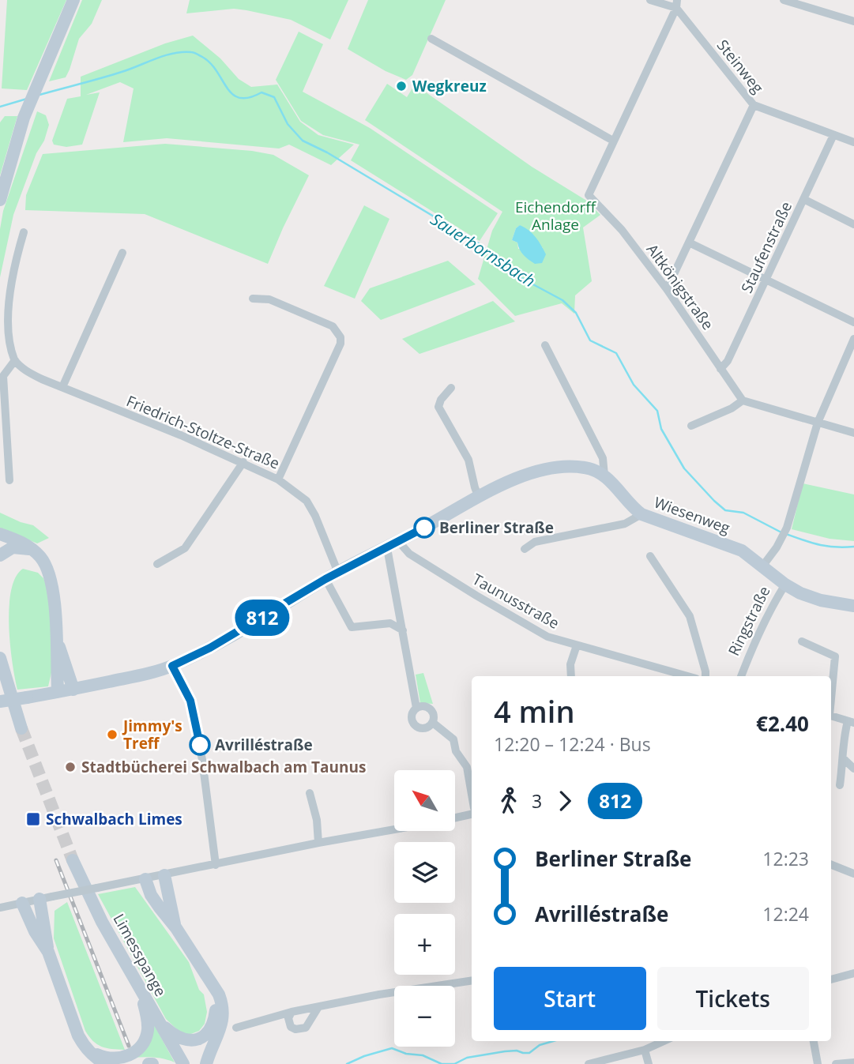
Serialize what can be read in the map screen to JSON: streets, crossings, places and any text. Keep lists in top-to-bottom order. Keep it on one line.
{"streets":{"main road":["Wiesenweg","Ringstraße","Limesspange"],"street":["Steinweg","Staufenstraße","Altkönigstraße","Friedrich-Stoltze-Straße","Taunusstraße"]},"crossings":[["Steinweg","Staufenstraße"],["Staufenstraße","Altkönigstraße"],["Wiesenweg","Ringstraße"]],"water":["Sauerbornsbach"],"parks":["Eichendorff Anlage"],"places":{"other":["Wegkreuz","Berliner Straße","Jimmy's Treff","Avrilléstraße","Stadtbücherei Schwalbach am Taunus"],"transit":["Schwalbach Limes"]},"lines":["bus line 812"],"north":"top left","page":{"on_map":"812","heading":["4 min","12:20 – 12:24 · Bus","€2.40"],"map_buttons":["+","−"],"legs":["3","812"],"list":[{"name":"Berliner Straße","value":"12:23"},{"name":"Avrilléstraße","value":"12:24"}],"buttons":["Start","Tickets"]}}
